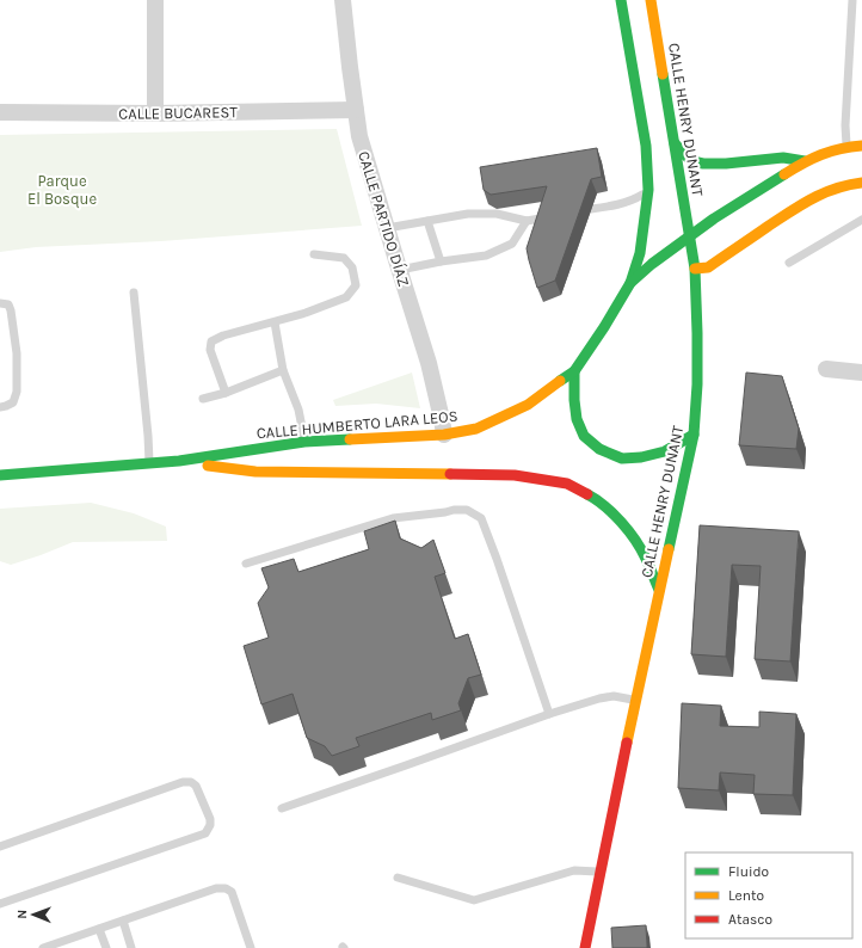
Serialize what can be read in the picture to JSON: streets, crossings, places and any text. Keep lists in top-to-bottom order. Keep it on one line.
{"streets":{"main road":["CALLE HENRY DUNANT","CALLE HUMBERTO LARA LEOS"],"street":["CALLE BUCAREST","CALLE PARTIDO DÍAZ"]},"crossings":[["CALLE BUCAREST","CALLE PARTIDO DÍAZ"],["CALLE HENRY DUNANT","CALLE HUMBERTO LARA LEOS"],["CALLE PARTIDO DÍAZ","CALLE HUMBERTO LARA LEOS"]],"parks":["Parque El Bosque"],"legend":["Fluido","Lento","Atasco"],"north":"left"}
